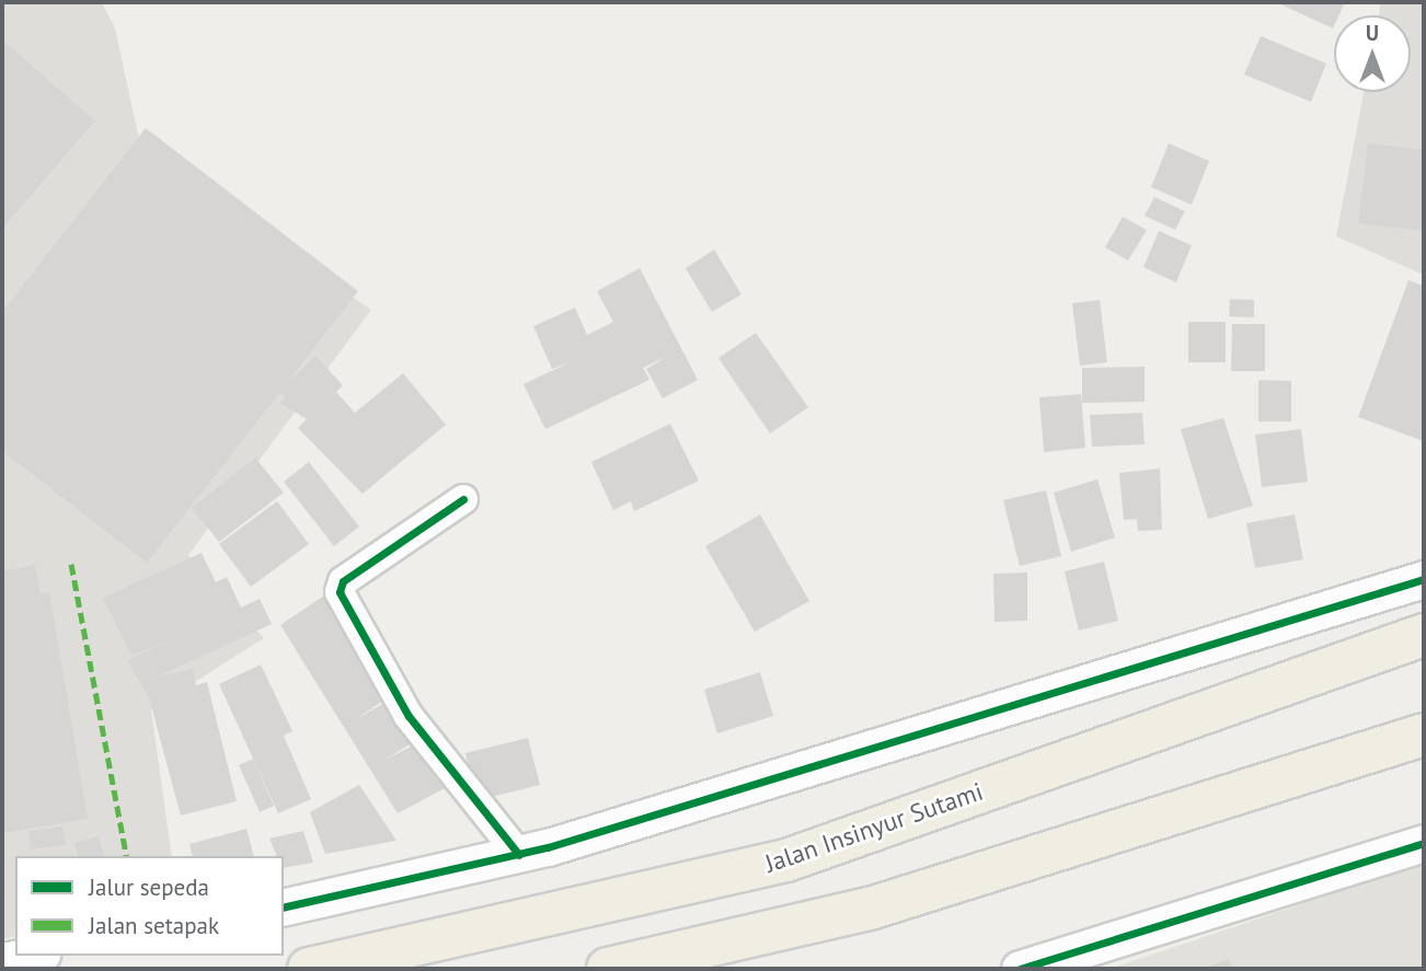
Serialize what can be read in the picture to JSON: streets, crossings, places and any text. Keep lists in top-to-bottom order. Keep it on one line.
{"streets":{"highway":["Jalan Insinyur Sutami"]},"legend":["Jalur sepeda","Jalan setapak"],"north":"top"}
